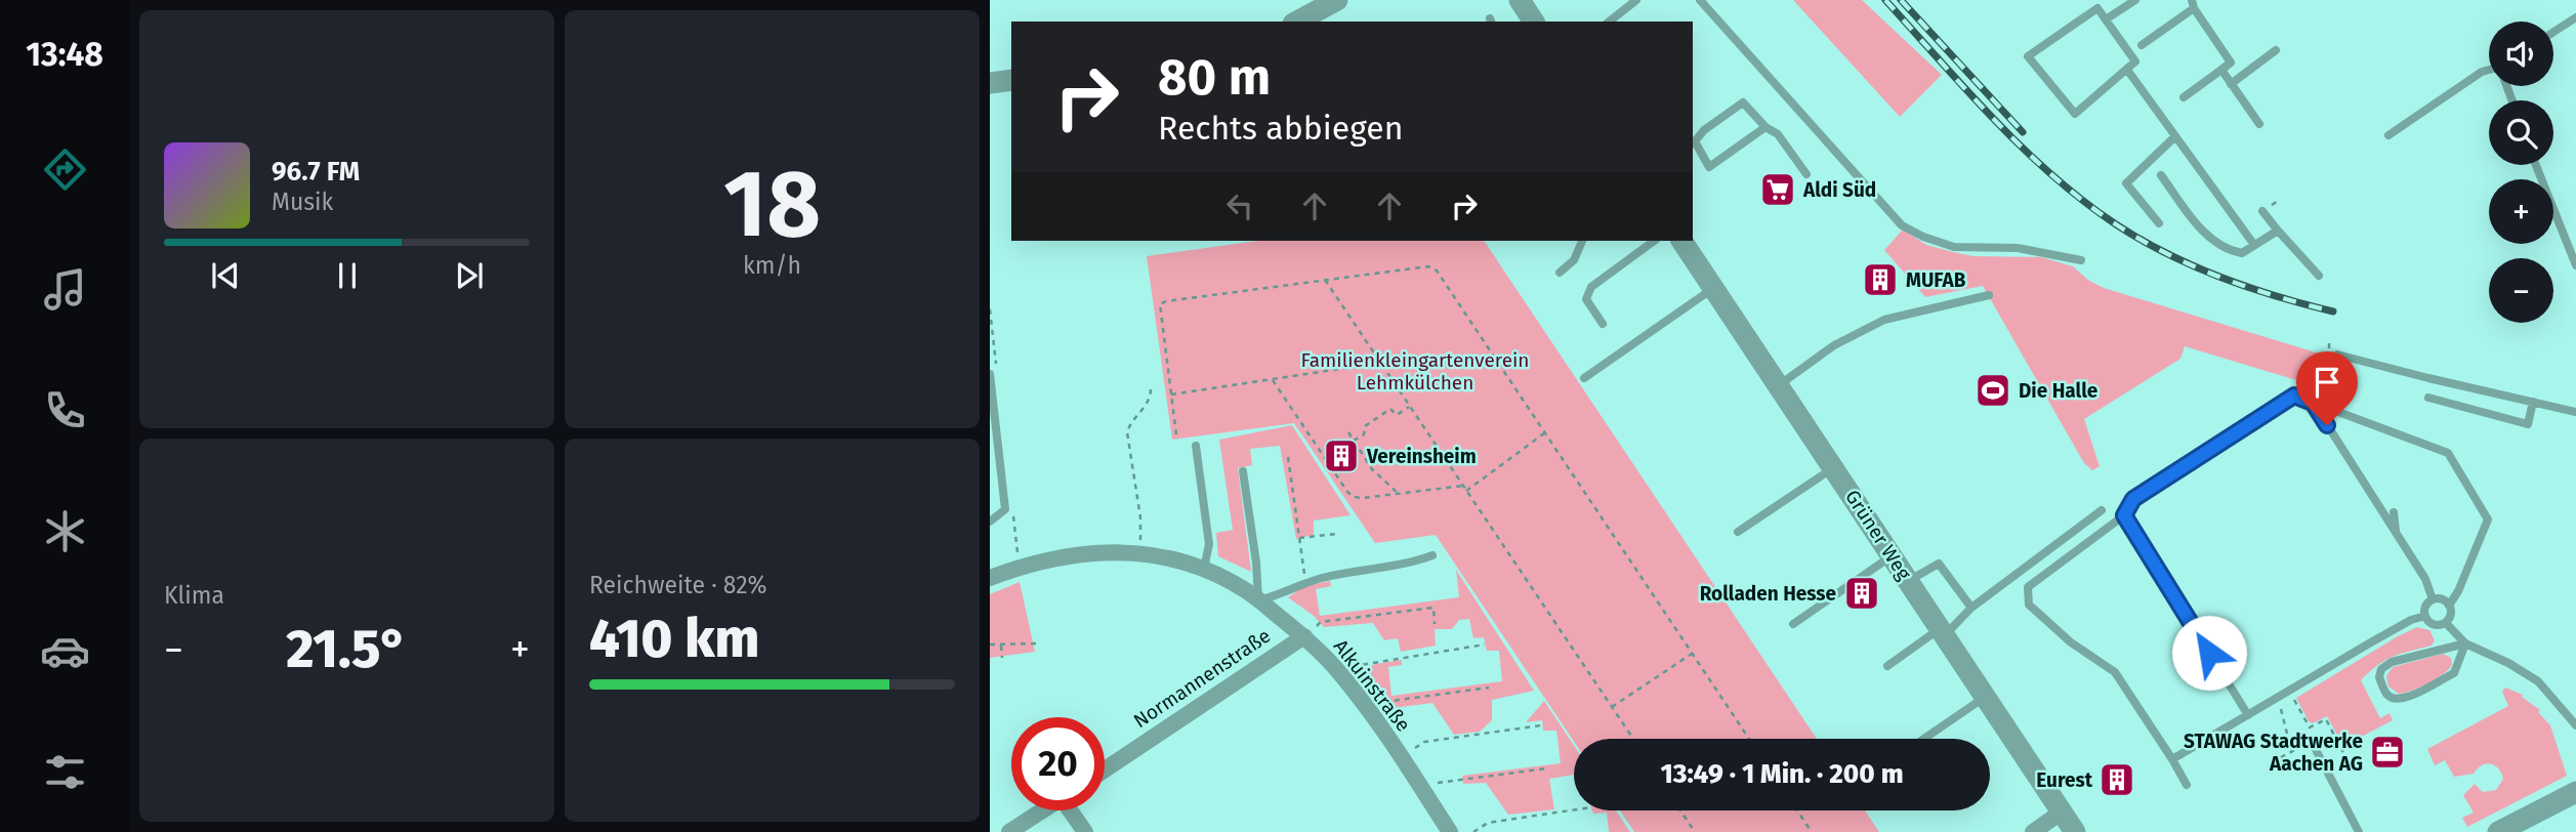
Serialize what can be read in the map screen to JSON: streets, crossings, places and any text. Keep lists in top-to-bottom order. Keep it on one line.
{"streets":{"street":["Grüner Weg","Normannenstraße","Alkuinstraße"]},"crossings":[["Normannenstraße","Alkuinstraße"]],"parks":["Familienkleingartenverein Lehmkülchen"],"places":{"supermarket":["Aldi Süd"],"building":["MUFAB","Vereinsheim","Rolladen Hesse","Eurest"],"sports":["Die Halle"],"office":["STAWAG Stadtwerke Aachen AG"]},"page":{"tabs":"13:48","tile":[["18","km/h"],"Klima",["Reichweite · 82%","410 km"]],"map_buttons":["+","−"],"turn":["80 m","Rechts abbiegen"],"song":["96.7 FM","Musik"],"heat":["−","21.5°","+"],"limit":"20","trip":"13:49 · 1 Min. · 200 m"}}
